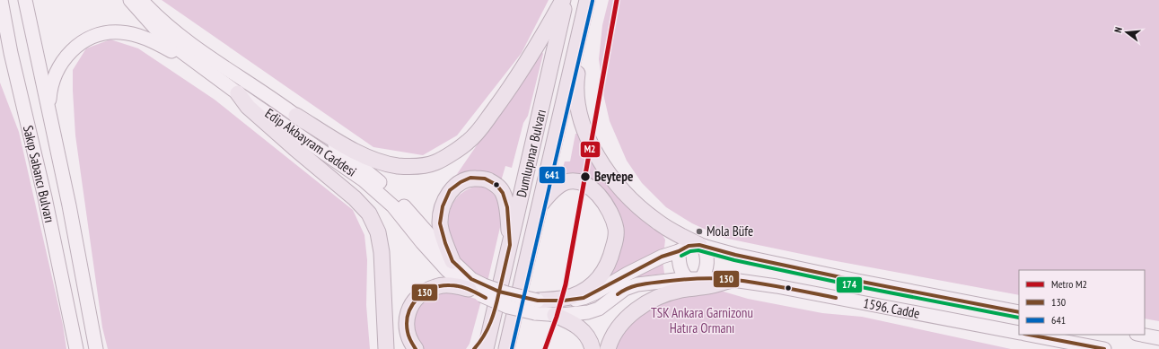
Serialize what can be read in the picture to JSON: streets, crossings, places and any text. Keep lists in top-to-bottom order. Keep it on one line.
{"streets":{"highway":["Dumlupınar Bulvarı"],"main road":["Edip Akbayram Caddesi","Sakıp Sabancı Bulvarı","1596. Cadde"]},"parks":["TSK Ankara Garnizonu Hatıra Ormanı"],"places":["Beytepe","Mola Büfe"],"lines":["metro line M2","transit line 641","transit line 130","transit line 174"],"legend":["Metro M2","130","641"],"north":"left"}
